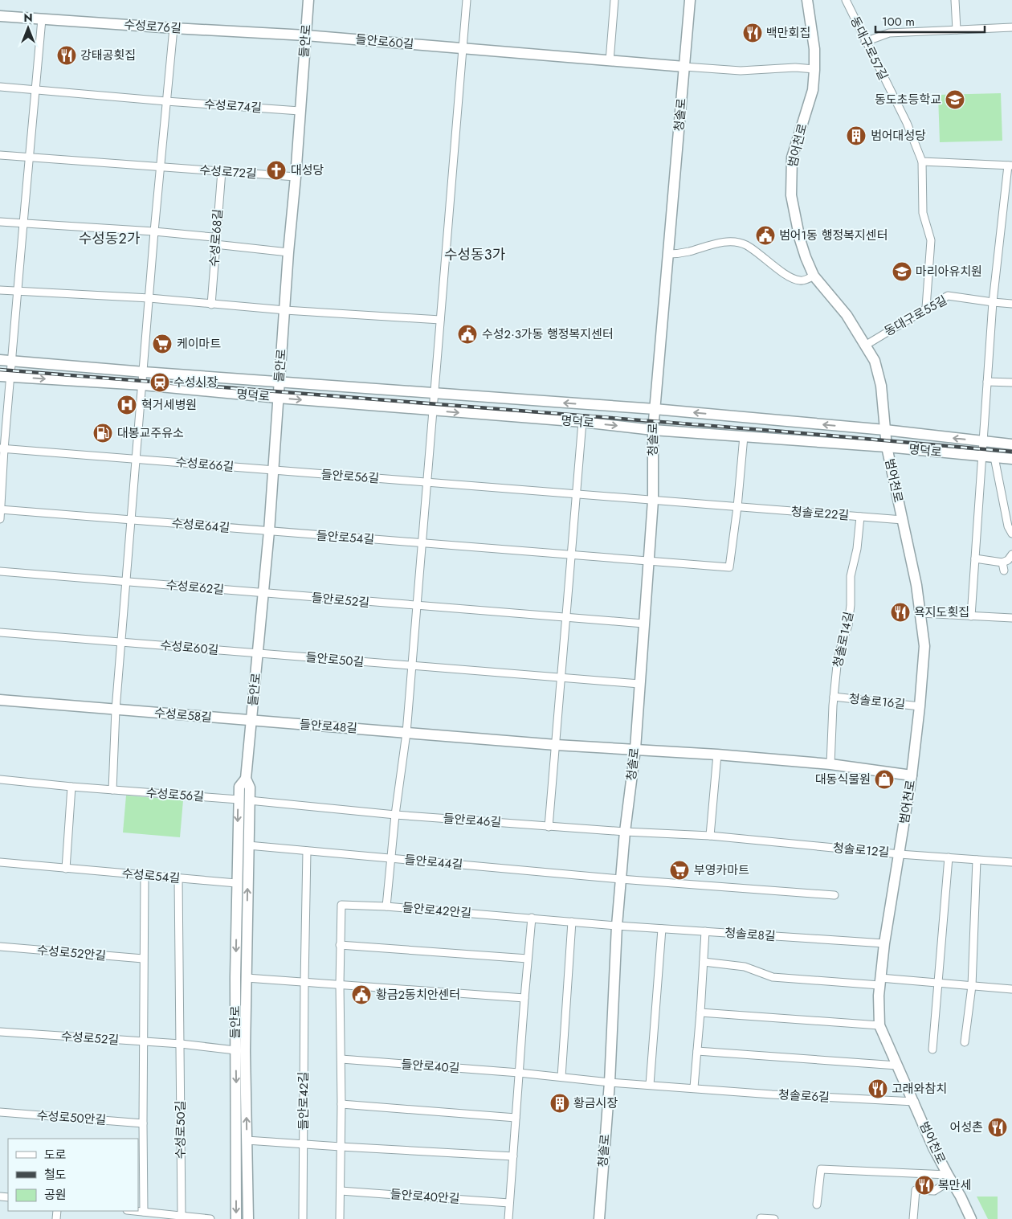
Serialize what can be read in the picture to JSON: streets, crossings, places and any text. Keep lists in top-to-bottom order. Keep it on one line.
{"streets":{"main road":["수성로76길","들안로","들안로60길","청솔로","범어천로","명덕로","수성로58길","들안로48길"],"street":["동대구로57길","수성로74길","수성로72길","수성로68길","동대구로55길","수성로66길","들안로56길","청솔로22길","수성로64길","들안로54길","수성로62길","들안로52길","청솔로14길","수성로60길","들안로50길","청솔로16길","수성로56길","들안로46길","청솔로12길","들안로44길","수성로54길","들안로42안길","청솔로8길","수성로52안길","수성로52길","들안로40길","청솔로6길","들안로42길","수성로50안길","수성로50길","들안로40안길"]},"crossings":[["수성로76길","들안로"],["수성로76길","들안로60길"],["들안로","들안로60길"],["들안로","수성로74길"],["들안로","수성로72길"],["들안로","명덕로"],["들안로","수성로66길"],["들안로","들안로56길"],["들안로","수성로64길"],["들안로","들안로54길"],["들안로","수성로62길"],["들안로","들안로52길"],["들안로","수성로60길"],["들안로","들안로50길"],["들안로","수성로58길"],["들안로","들안로48길"],["들안로","수성로56길"],["들안로","들안로46길"],["들안로","들안로44길"],["들안로","수성로54길"],["들안로","수성로52길"],["들안로60길","청솔로"],["동대구로57길","동대구로55길"],["청솔로","명덕로"],["청솔로","들안로56길"],["청솔로","청솔로22길"],["청솔로","들안로54길"],["청솔로","들안로52길"],["청솔로","들안로50길"],["청솔로","들안로48길"],["청솔로","들안로46길"],["청솔로","청솔로12길"],["청솔로","들안로44길"],["청솔로","들안로42안길"],["청솔로","청솔로8길"],["청솔로","청솔로6길"],["범어천로","동대구로55길"],["범어천로","명덕로"],["범어천로","청솔로22길"],["범어천로","청솔로16길"],["범어천로","청솔로12길"],["범어천로","청솔로8길"],["범어천로","청솔로6길"],["수성로72길","수성로68길"],["수성로66길","들안로56길"],["들안로56길","청솔로22길"],["청솔로22길","들안로54길"],["청솔로22길","청솔로14길"],["수성로64길","들안로54길"],["수성로62길","들안로52길"],["청솔로14길","청솔로16길"],["수성로60길","들안로50길"],["수성로58길","들안로48길"],["들안로46길","청솔로12길"],["들안로44길","들안로42길"],["들안로42안길","청솔로8길"],["수성로52길","수성로50길"]],"districts":["수성동2가","수성동3가"],"places":{"restaurant":["백만회집","강태공횟집","욕지도횟집","고래와참치","어성촌","복만세"],"school or university":["동도초등학교","마리아유치원"],"building":["범어대성당","황금시장"],"church":["대성당"],"public building":["범어1동 행정복지센터","수성2·3가동 행정복지센터","황금2동치안센터"],"supermarket":["케이마트","부영카마트"],"station":["수성시장"],"hospital":["혁거세병원"],"fuel station":["대봉교주유소"],"shop":["대동식물원"]},"legend":["도로","철도","공원"],"scale_bar":"100 m","north":"top"}
